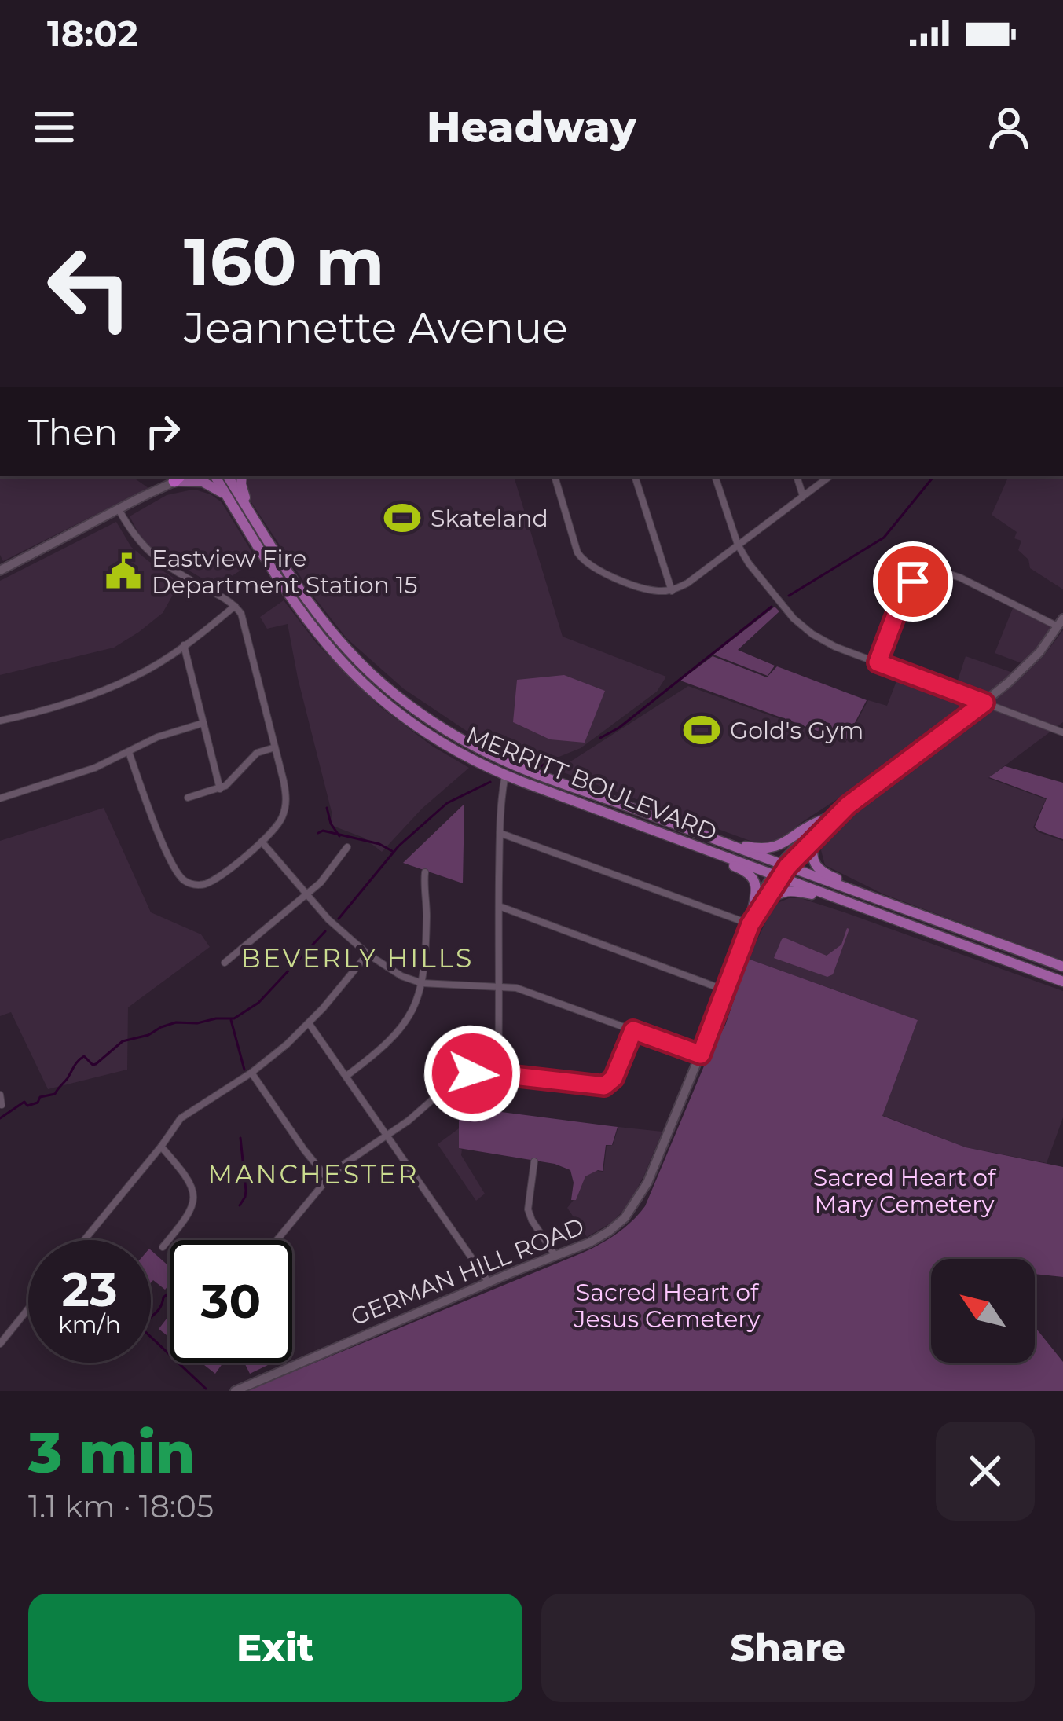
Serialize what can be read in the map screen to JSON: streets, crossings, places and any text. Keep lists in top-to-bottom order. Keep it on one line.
{"streets":{"main road":["MERRITT BOULEVARD"],"street":["GERMAN HILL ROAD"]},"crossings":[["MERRITT BOULEVARD","GERMAN HILL ROAD"]],"districts":["BEVERLY HILLS","MANCHESTER"],"parks":["Sacred Heart of Mary Cemetery","Sacred Heart of Jesus Cemetery"],"places":{"sports":["Skateland","Gold's Gym"],"public building":["Eastview Fire Department Station 15"]},"north":"top left","page":{"status":"18:02","header":"Headway","turn":["160 m","Jeannette Avenue"],"then":"Then","speed":"23 km/h","limit":"30","heading":["3 min","1.1 km · 18:05"],"buttons":["Exit","Share"]}}
